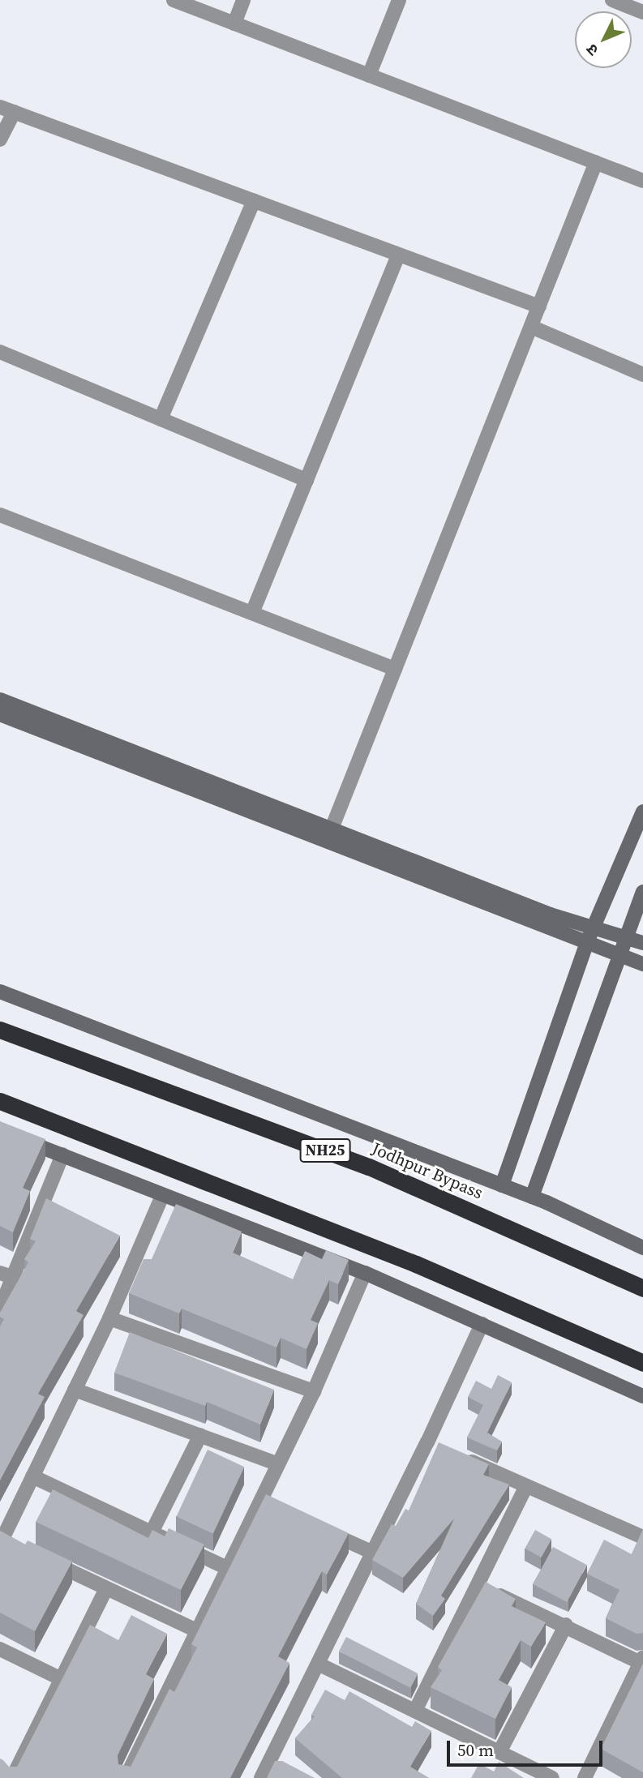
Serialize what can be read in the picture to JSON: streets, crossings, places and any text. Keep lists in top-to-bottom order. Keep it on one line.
{"streets":{"highway":["NH25","Jodhpur Bypass"]},"scale_bar":"50 m","north":"bottom left"}
